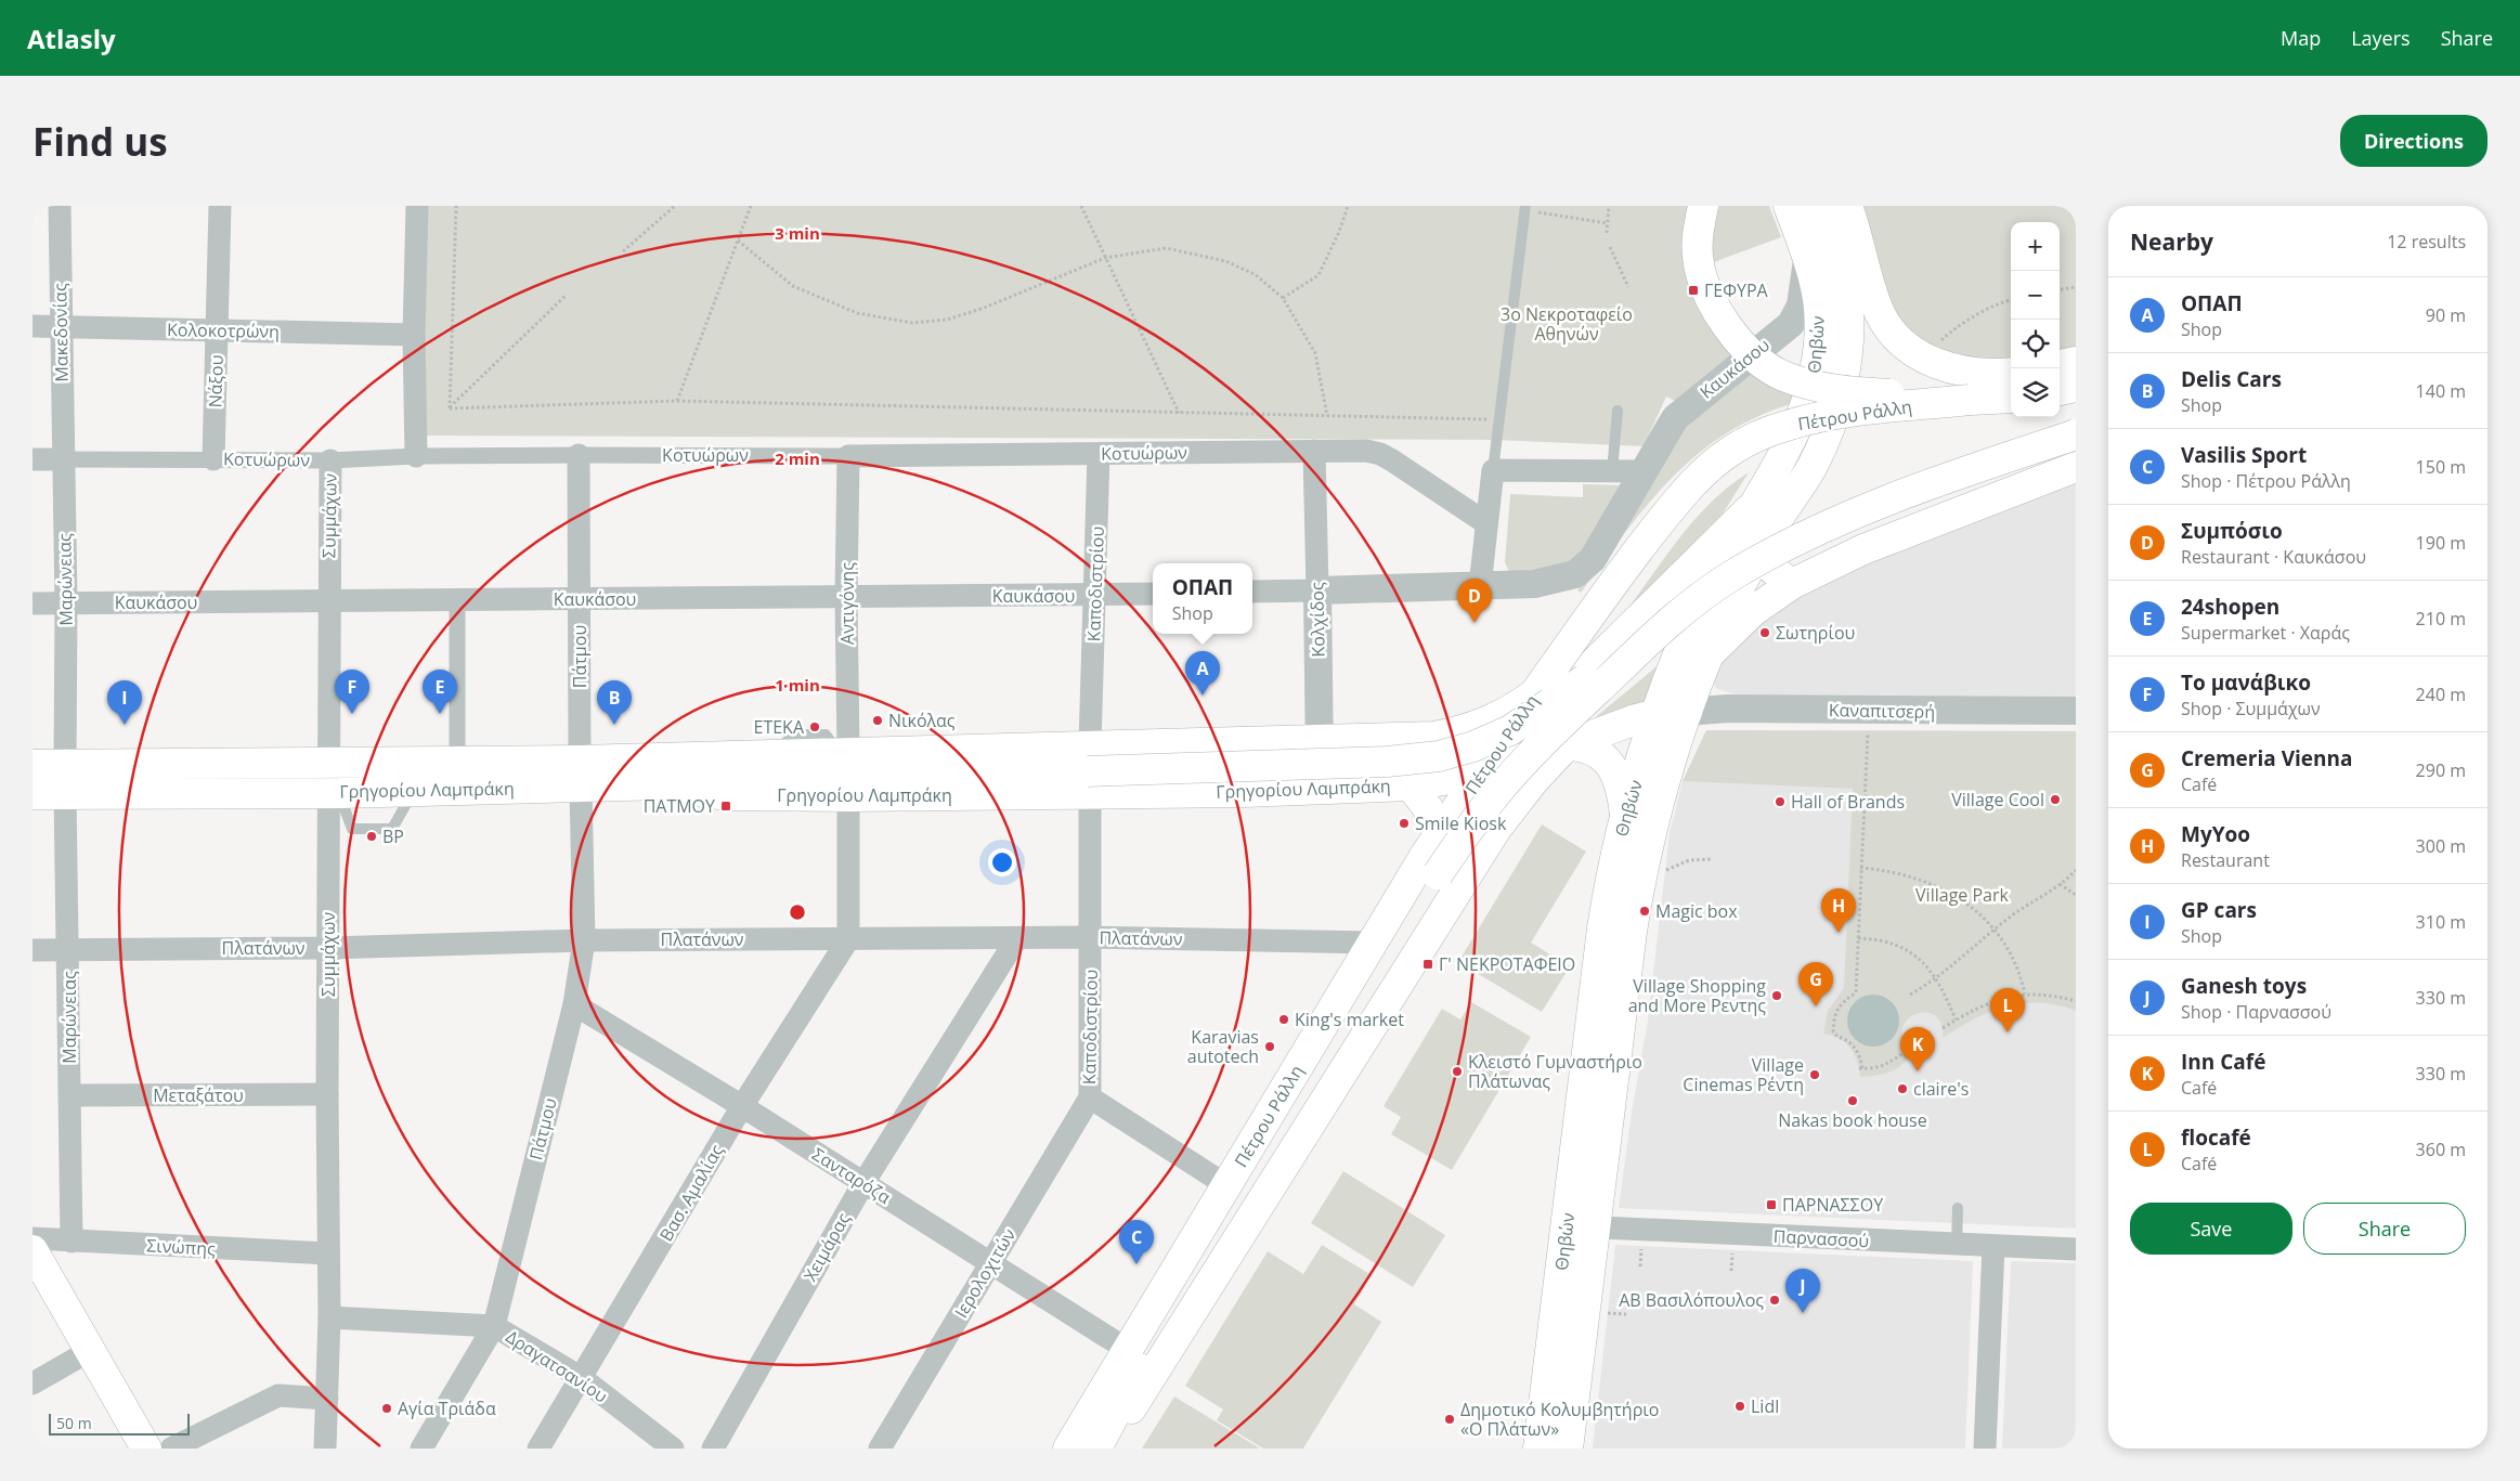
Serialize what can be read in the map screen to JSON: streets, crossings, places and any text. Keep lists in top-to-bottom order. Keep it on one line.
{"streets":{"main road":["Θηβών","Πέτρου Ράλλη","Γρηγορίου Λαμπράκη"],"street":["Κολοκοτρώνη","Μακεδονίας","Καυκάσου","Νάξου","Κοτυώρων","Συμμάχων","Μαρώνειας","Καποδιστρίου","Αντιγόνης","Κολχίδος","Πάτμου","Καναπιτσερή","Πλατάνων","Μεταξάτου","Σανταρόζα","Βασ. Αμαλίας","Παρνασσού","Σινώπης","Χειμάρας","Ιερολοχιτών","Δραγατσανίου"]},"crossings":[["Κολοκοτρώνη","Μακεδονίας"],["Κολοκοτρώνη","Νάξου"],["Μακεδονίας","Κοτυώρων"],["Μακεδονίας","Μαρώνειας"],["Θηβών","Καυκάσου"],["Θηβών","Πέτρου Ράλλη"],["Θηβών","Καναπιτσερή"],["Θηβών","Γρηγορίου Λαμπράκη"],["Θηβών","Παρνασσού"],["Καυκάσου","Συμμάχων"],["Καυκάσου","Μαρώνειας"],["Καυκάσου","Καποδιστρίου"],["Καυκάσου","Αντιγόνης"],["Καυκάσου","Κολχίδος"],["Καυκάσου","Πάτμου"],["Νάξου","Κοτυώρων"],["Πέτρου Ράλλη","Καποδιστρίου"],["Πέτρου Ράλλη","Γρηγορίου Λαμπράκη"],["Πέτρου Ράλλη","Πλατάνων"],["Πέτρου Ράλλη","Σανταρόζα"],["Κοτυώρων","Συμμάχων"],["Κοτυώρων","Μαρώνειας"],["Κοτυώρων","Καποδιστρίου"],["Κοτυώρων","Αντιγόνης"],["Κοτυώρων","Κολχίδος"],["Κοτυώρων","Πάτμου"],["Συμμάχων","Γρηγορίου Λαμπράκη"],["Συμμάχων","Πλατάνων"],["Συμμάχων","Μεταξάτου"],["Συμμάχων","Σινώπης"],["Συμμάχων","Δραγατσανίου"],["Μαρώνειας","Γρηγορίου Λαμπράκη"],["Μαρώνειας","Πλατάνων"],["Μαρώνειας","Μεταξάτου"],["Μαρώνειας","Σινώπης"],["Καποδιστρίου","Γρηγορίου Λαμπράκη"],["Καποδιστρίου","Πλατάνων"],["Καποδιστρίου","Ιερολοχιτών"],["Αντιγόνης","Γρηγορίου Λαμπράκη"],["Κολχίδος","Γρηγορίου Λαμπράκη"],["Πάτμου","Γρηγορίου Λαμπράκη"],["Πάτμου","Πλατάνων"],["Πάτμου","Σανταρόζα"],["Πάτμου","Δραγατσανίου"],["Καναπιτσερή","Γρηγορίου Λαμπράκη"],["Πλατάνων","Βασ. Αμαλίας"],["Πλατάνων","Χειμάρας"],["Σανταρόζα","Βασ. Αμαλίας"],["Σανταρόζα","Χειμάρας"],["Σανταρόζα","Ιερολοχιτών"],["Βασ. Αμαλίας","Δραγατσανίου"]],"parks":["3ο Νεκροταφείο Αθηνών","Village Park"],"places":{"transit":["ΓΕΦΥΡΑ","ΠΑΤΜΟΥ","Γ' ΝΕΚΡΟΤΑΦΕΙΟ","ΠΑΡΝΑΣΣΟΥ"],"other":["Σωτηρίου","Νικόλας","ΕΤΕΚΑ","Village Cool","Hall of Brands","Smile Kiosk","BP","Magic box","Village Shopping and More Ρεντης","King's market","Karavias autotech","Κλειστό Γυμναστήριο Πλάτωνας","Village Cinemas Ρέντη","claire's","Nakas book house","ΑΒ Βασιλόπουλος","Lidl","Αγία Τριάδα","Δημοτικό Κολυμβητήριο «Ο Πλάτων»"]},"scale_bar":"50 m","page":{"header":"Atlasly","nav":["Map","Layers","Share"],"buttons":["Directions",["Save","Share"]],"title":"Find us","heading":["Nearby","12 results"],"map_buttons":["+","−"],"list":[{"mark":"A","name":"ΟΠΑΠ","note":"Shop","value":"90 m"},{"mark":"B","name":"Delis Cars","note":"Shop","value":"140 m"},{"mark":"C","name":"Vasilis Sport","note":"Shop · Πέτρου Ράλλη","value":"150 m"},{"mark":"D","name":"Συμπόσιο","note":"Restaurant · Καυκάσου","value":"190 m"},{"mark":"E","name":"24shopen","note":"Supermarket · Χαράς","value":"210 m"},{"mark":"F","name":"Το μανάβικο","note":"Shop · Συμμάχων","value":"240 m"},{"mark":"G","name":"Cremeria Vienna","note":"Café","value":"290 m"},{"mark":"H","name":"MyYoo","note":"Restaurant","value":"300 m"},{"mark":"I","name":"GP cars","note":"Shop","value":"310 m"},{"mark":"J","name":"Ganesh toys","note":"Shop · Παρνασσού","value":"330 m"},{"mark":"K","name":"Inn Café","note":"Café","value":"330 m"},{"mark":"L","name":"flocafé","note":"Café","value":"360 m"}],"popup":["ΟΠΑΠ","Shop"],"pins":["D","A","E","F","B","I","H","G","L","K","C","J"],"scale":"50 m"},"rings":["3 min","2 min","1 min"]}
